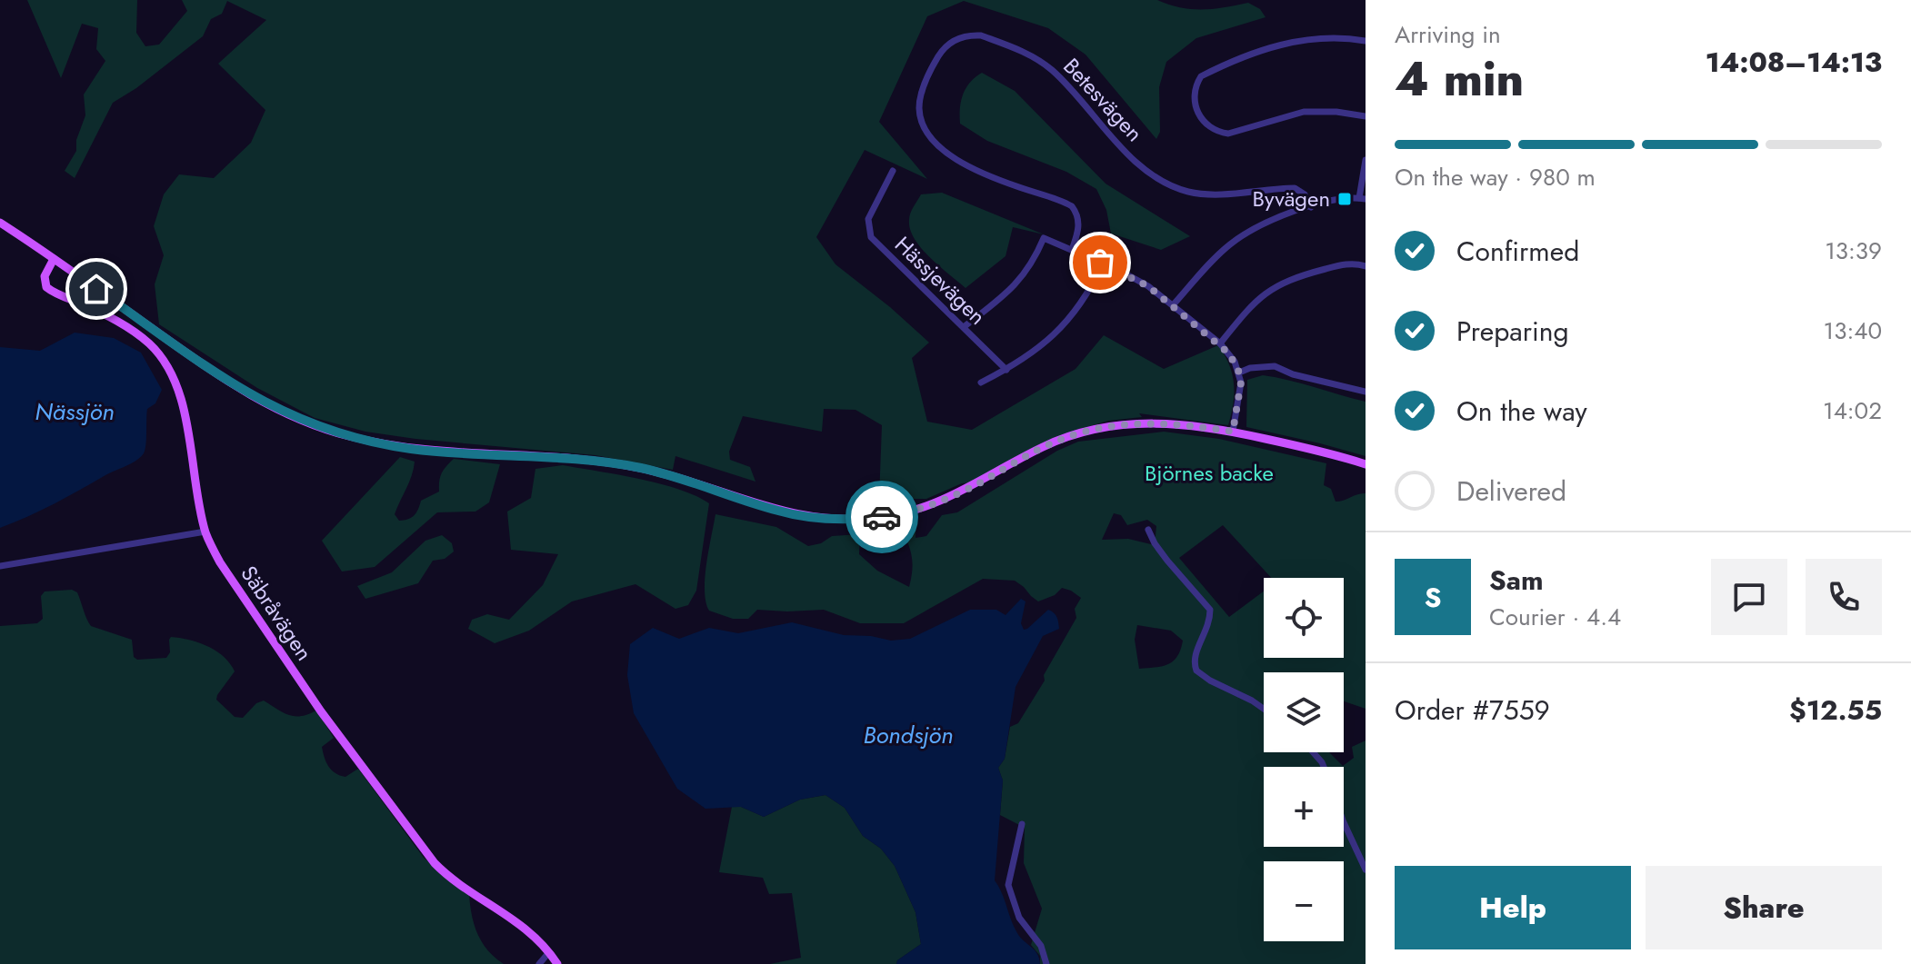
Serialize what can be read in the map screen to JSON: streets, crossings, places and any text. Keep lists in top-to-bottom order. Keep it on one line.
{"streets":{"main road":["Säbråvägen"],"street":["Betesvägen","Hässjevägen"]},"water":["Nässjön","Bondsjön"],"parks":["Björnes backe"],"places":{"transit":["Byvägen"]},"page":{"heading":["4 min","Arriving in","14:08–14:13"],"panel":["Sam","Courier · 4.4","Order #7559","$12.55"],"bar":"On the way · 980 m","list":[["Confirmed","13:39"],["Preparing","13:40"],["On the way","14:02"],"Delivered"],"round":"S","map_buttons":["+","−"],"buttons":["Help","Share"]}}
